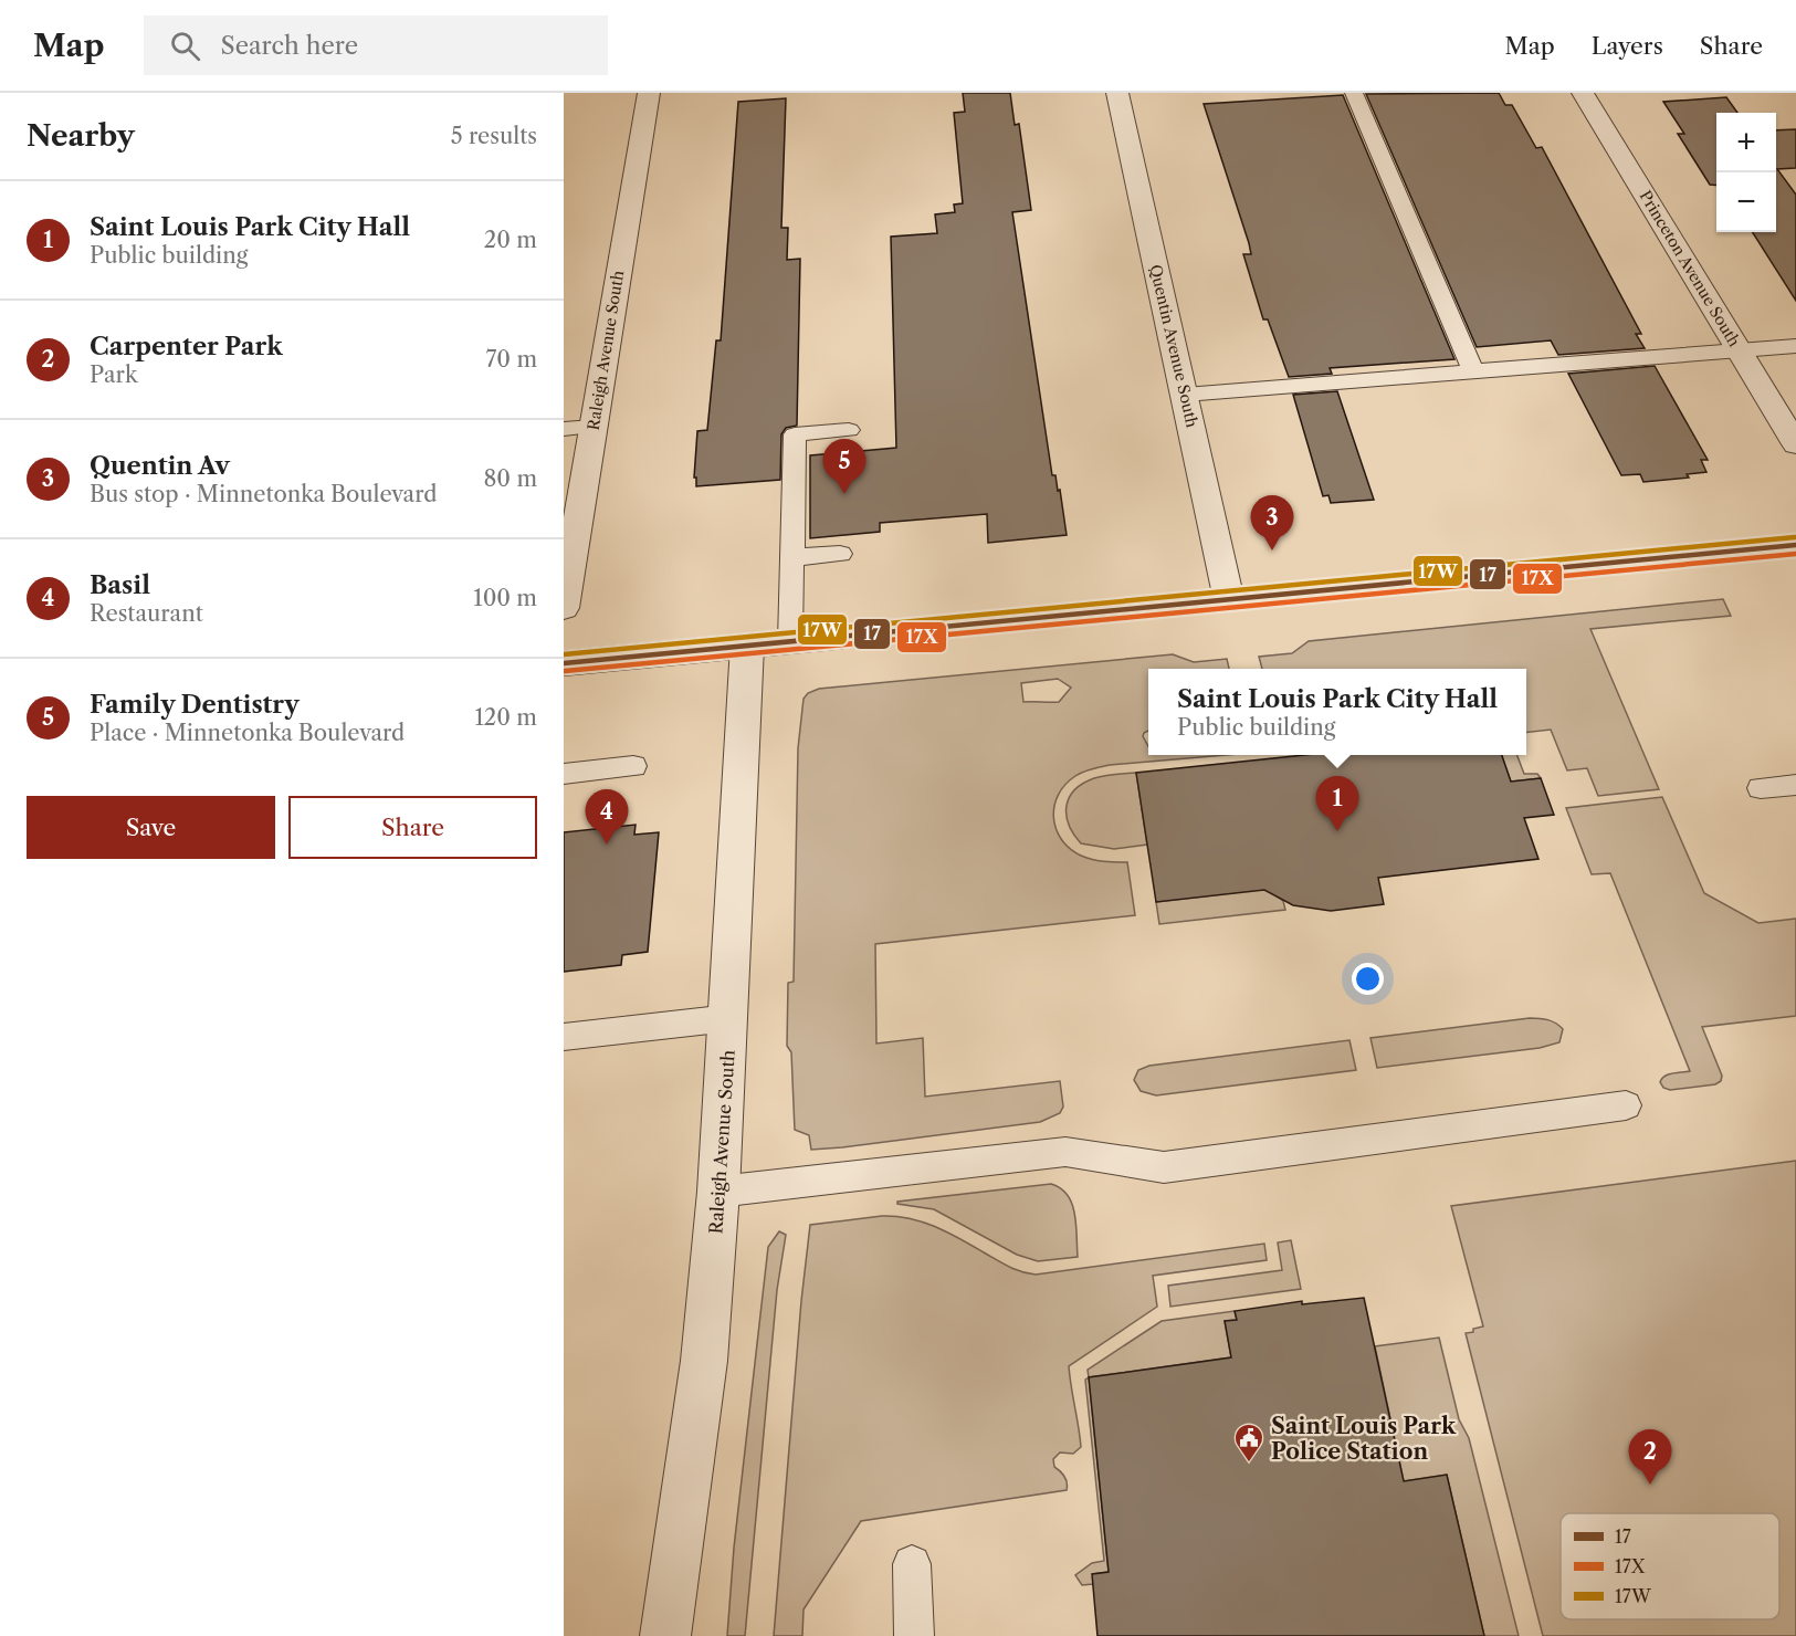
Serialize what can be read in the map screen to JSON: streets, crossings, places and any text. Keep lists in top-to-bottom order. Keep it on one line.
{"streets":{"street":["Princeton Avenue South","Quentin Avenue South","Raleigh Avenue South"]},"places":{"public building":["Saint Louis Park Police Station"]},"lines":["transit line 17W","transit line 17","transit line 17X"],"legend":["17","17X","17W"],"page":{"header":"Map","search":"Search here","nav":["Map","Layers","Share"],"heading":["Nearby","5 results"],"map_buttons":["+","−"],"list":[{"mark":"1","name":"Saint Louis Park City Hall","note":"Public building","value":"20 m"},{"mark":"2","name":"Carpenter Park","note":"Park","value":"70 m"},{"mark":"3","name":"Quentin Av","note":"Bus stop · Minnetonka Boulevard","value":"80 m"},{"mark":"4","name":"Basil","note":"Restaurant","value":"100 m"},{"mark":"5","name":"Family Dentistry","note":"Place · Minnetonka Boulevard","value":"120 m"}],"pins":["5","3","1","4","2"],"popup":["Saint Louis Park City Hall","Public building"],"buttons":["Save","Share"]}}
